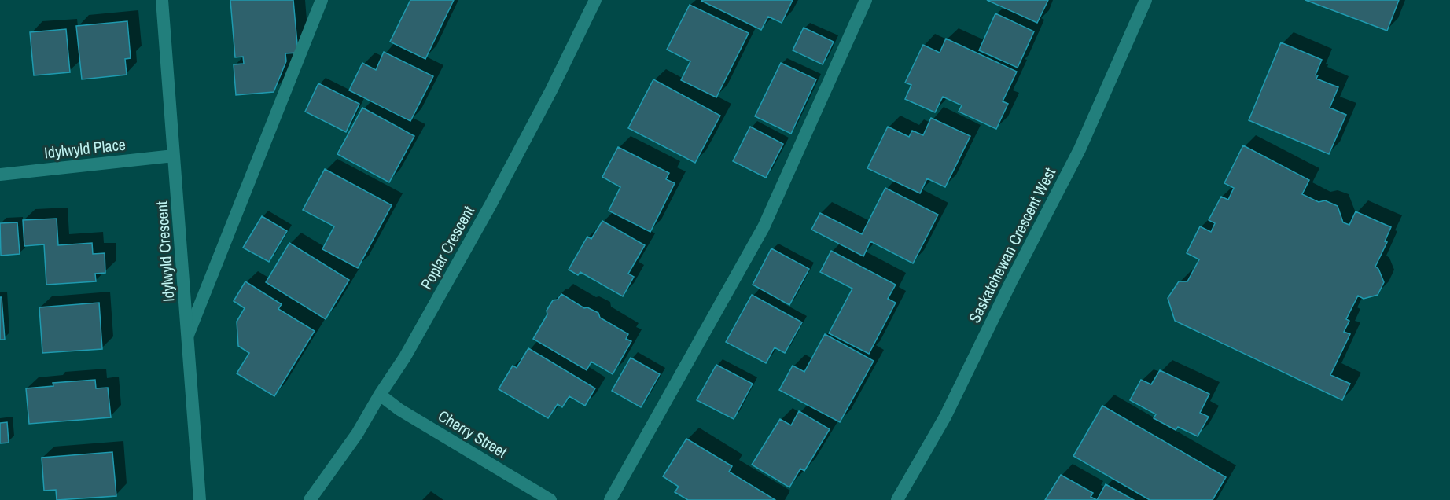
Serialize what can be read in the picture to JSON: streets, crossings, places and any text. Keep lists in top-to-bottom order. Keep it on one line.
{"streets":{"street":["Idylwyld Place","Saskatchewan Crescent West","Poplar Crescent","Idylwyld Crescent","Cherry Street"]},"crossings":[["Idylwyld Place","Idylwyld Crescent"],["Poplar Crescent","Cherry Street"]]}
